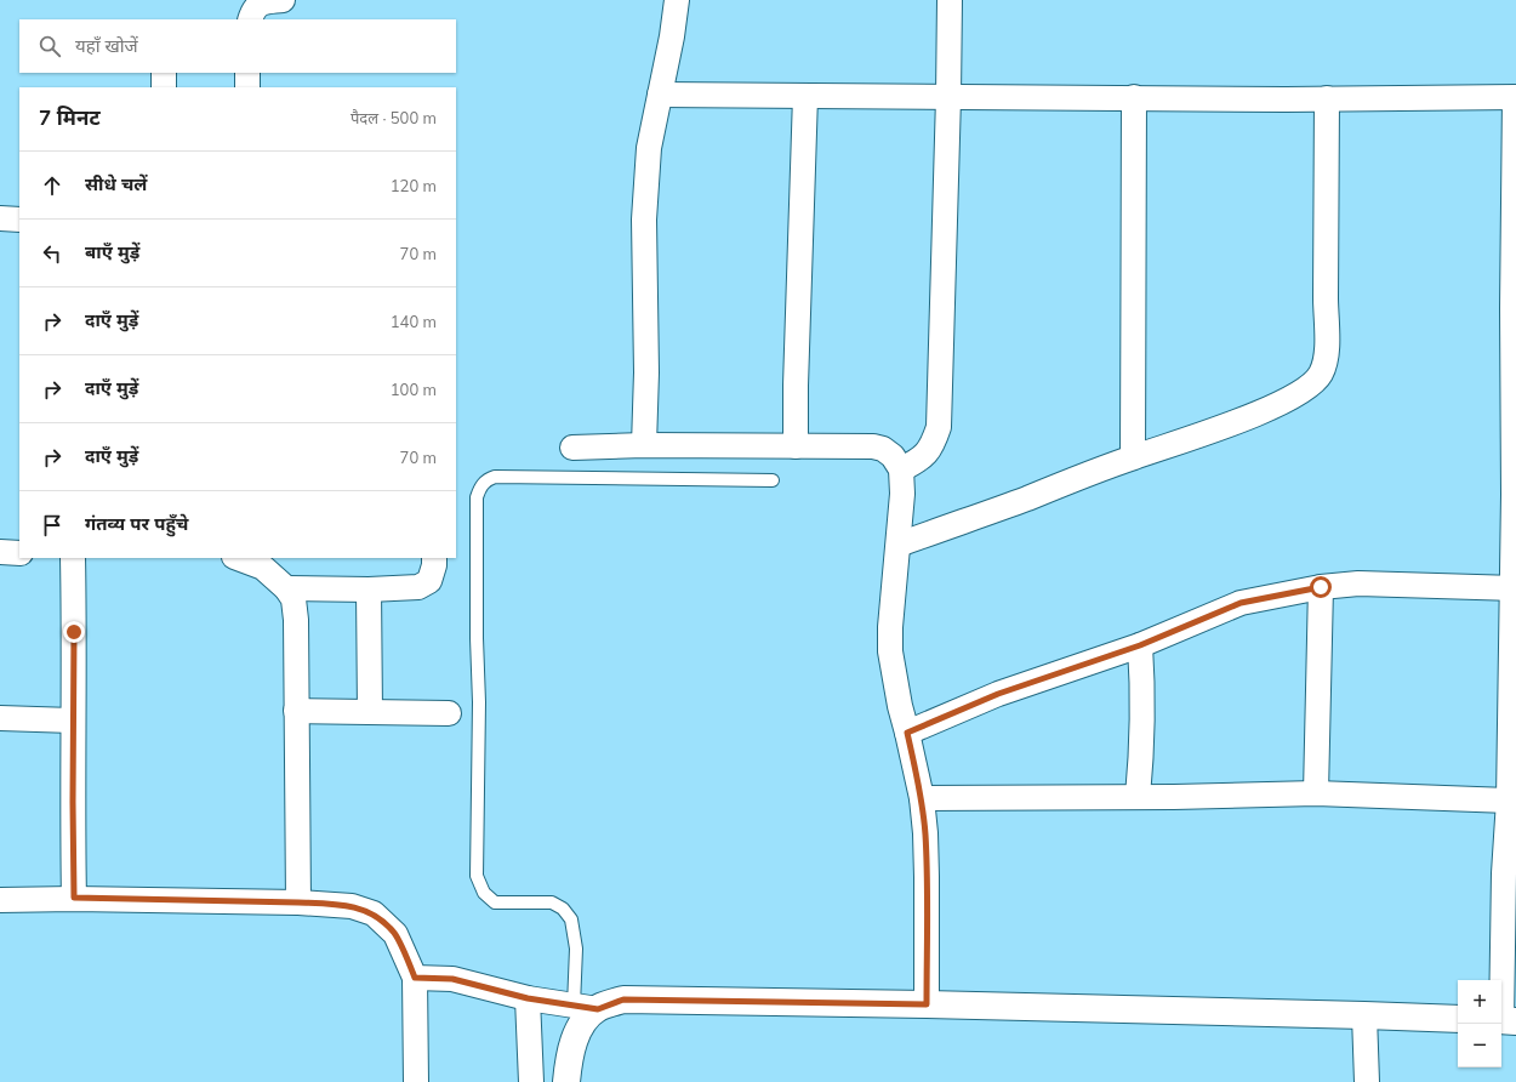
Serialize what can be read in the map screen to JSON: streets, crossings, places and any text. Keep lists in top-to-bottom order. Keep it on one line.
{"page":{"search":"यहाँ खोजें","heading":["7 मिनट","पैदल · 500 m"],"list":[["सीधे चलें","120 m"],["बाएँ मुड़ें","70 m"],["दाएँ मुड़ें","140 m"],["दाएँ मुड़ें","100 m"],["दाएँ मुड़ें","70 m"],"गंतव्य पर पहुँचे"],"map_buttons":["+","−"]}}
